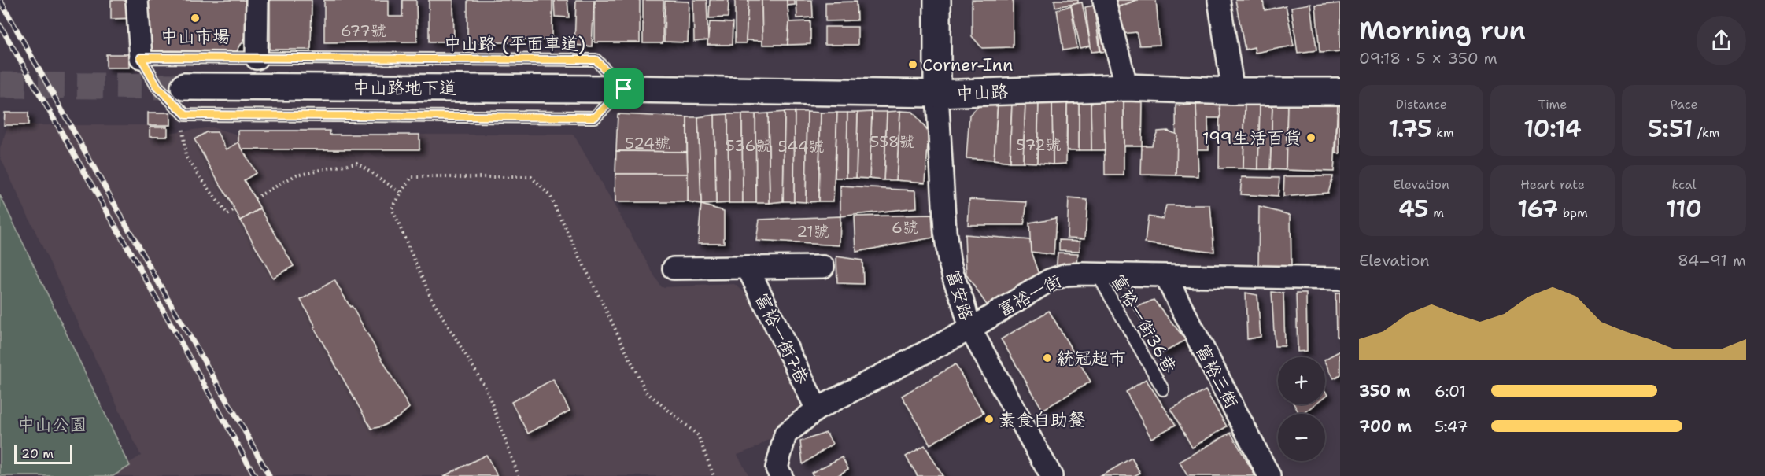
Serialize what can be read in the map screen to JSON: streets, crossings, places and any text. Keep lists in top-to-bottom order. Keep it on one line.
{"streets":{"street":["中山路地下道","中山路","富安路","富裕一街","富裕一街7巷","富裕三街"],"lane":["中山路 (平面車道)","富裕一街36巷"]},"crossings":[["中山路 (平面車道)","中山路地下道"],["中山路 (平面車道)","中山路"],["中山路地下道","中山路"],["中山路","富安路"],["富安路","富裕一街"],["富裕一街","富裕一街36巷"],["富裕一街","富裕一街7巷"],["富裕一街","富裕三街"]],"parks":["中山公園"],"places":["中山市場","Corner-Inn","199生活百貨","統冠超市","素食自助餐"],"house_numbers":["677號","558號","524號","572號","536號","544號","6號","21號"],"scale_bar":"20 m","page":{"heading":["Morning run","09:18 · 5 × 350 m"],"stats":[["Distance","1.75 km"],["Time","10:14"],["Pace","5:51 /km"],["Elevation","45 m"],["Heart rate","167 bpm"],["kcal","110"]],"chart":["Elevation","84–91 m"],"map_buttons":["+","−"],"list":[{"name":"350 m","note":"6:01"},{"name":"700 m","note":"5:47"}],"scale":"20 m"}}
